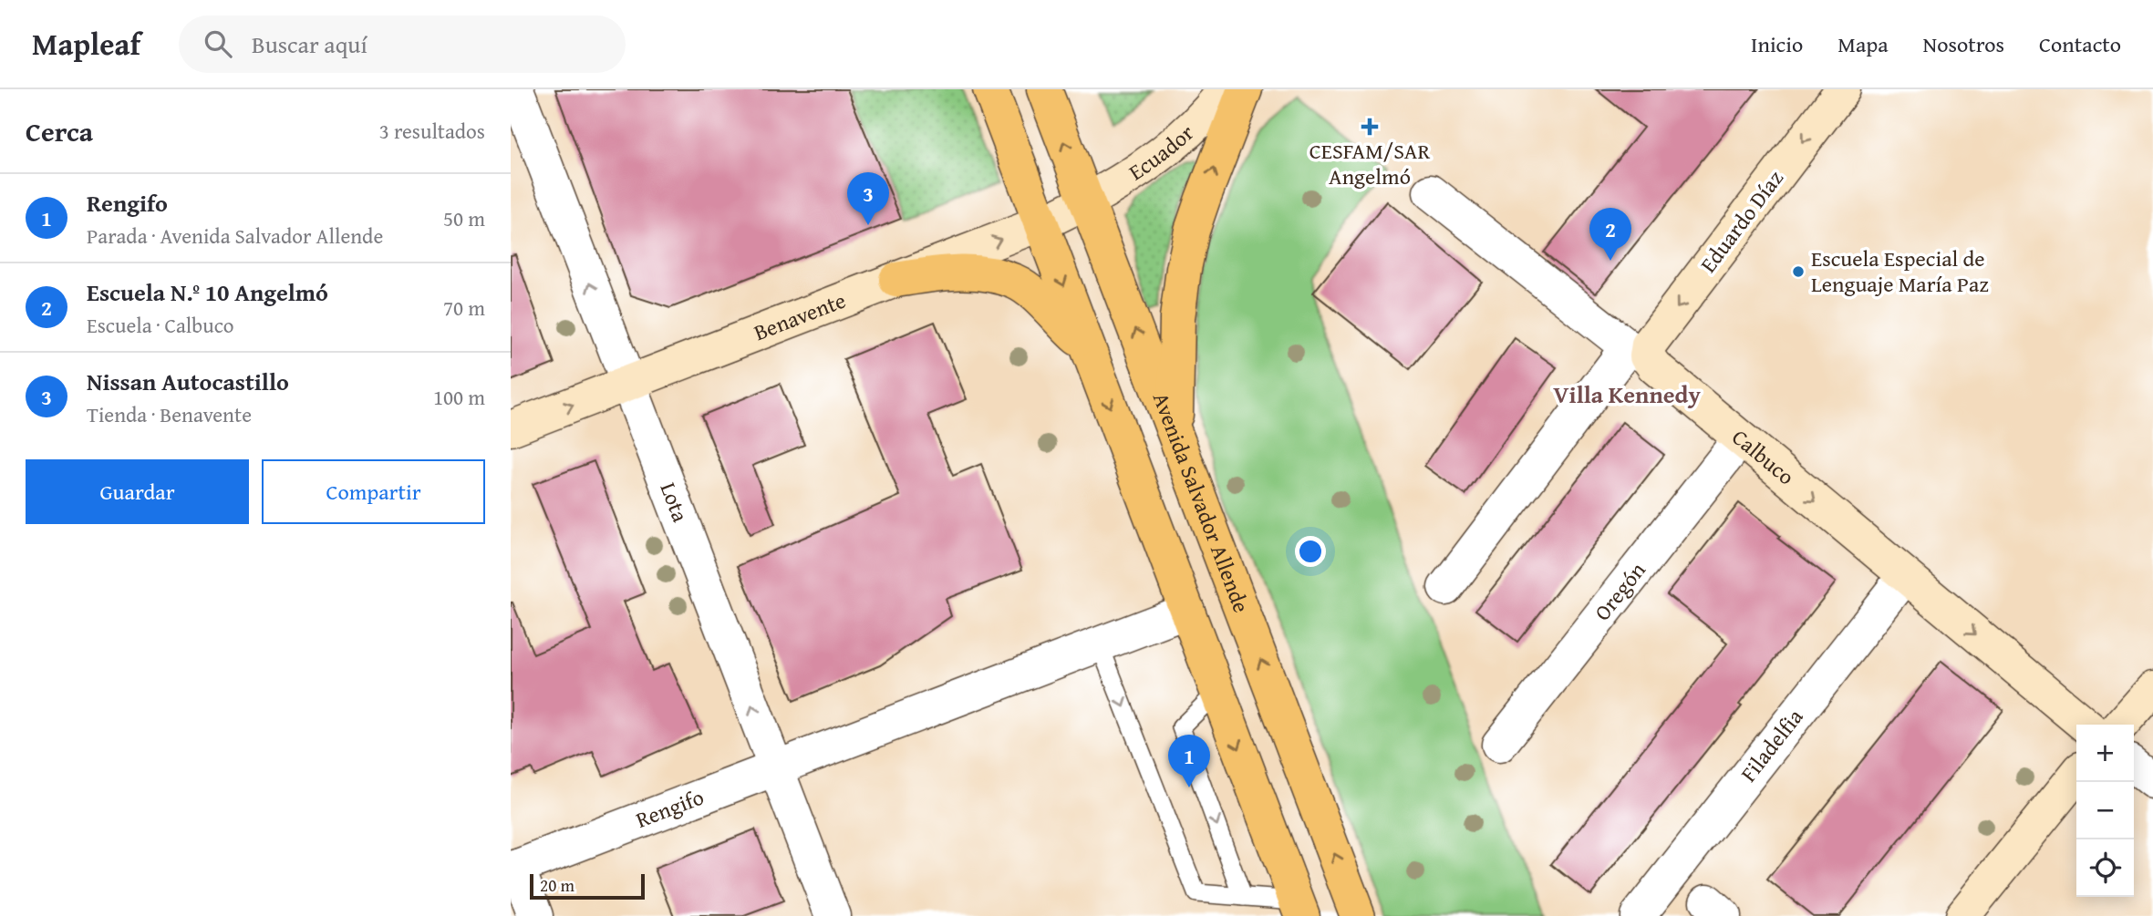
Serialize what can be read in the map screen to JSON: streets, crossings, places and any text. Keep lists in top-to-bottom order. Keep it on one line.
{"streets":{"highway":["Avenida Salvador Allende"],"main road":["Ecuador","Eduardo Díaz","Benavente","Calbuco"],"street":["Lota","Oregón","Filadelfia","Rengifo"]},"crossings":[["Ecuador","Benavente"],["Ecuador","Avenida Salvador Allende"],["Eduardo Díaz","Calbuco"],["Benavente","Avenida Salvador Allende"],["Benavente","Lota"],["Calbuco","Oregón"],["Calbuco","Filadelfia"],["Lota","Rengifo"]],"one_way":["Eduardo Díaz","Benavente","Calbuco","Lota"],"districts":["Villa Kennedy"],"places":{"health":["CESFAM/SAR Angelmó"],"other":["Escuela Especial de Lenguaje María Paz"]},"scale_bar":"20 m","page":{"header":"Mapleaf","search":"Buscar aquí","nav":["Inicio","Mapa","Nosotros","Contacto"],"heading":["Cerca","3 resultados"],"list":[{"mark":"1","name":"Rengifo","note":"Parada · Avenida Salvador Allende","value":"50 m"},{"mark":"2","name":"Escuela N.º 10 Angelmó","note":"Escuela · Calbuco","value":"70 m"},{"mark":"3","name":"Nissan Autocastillo","note":"Tienda · Benavente","value":"100 m"}],"pins":["3","2","1"],"buttons":["Guardar","Compartir"],"map_buttons":["+","−"],"scale":"20 m"}}
